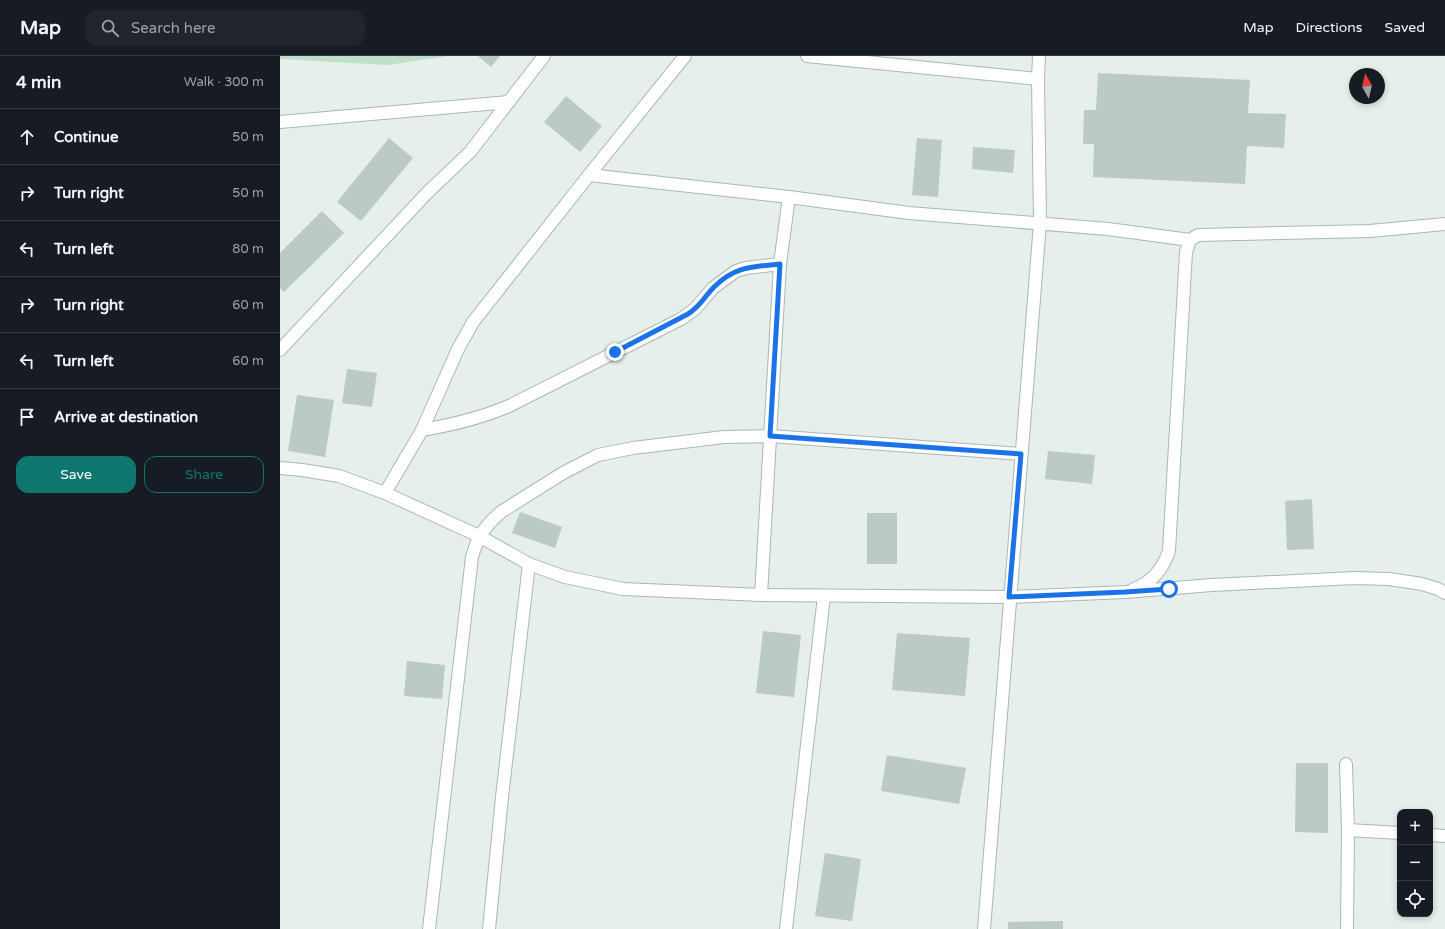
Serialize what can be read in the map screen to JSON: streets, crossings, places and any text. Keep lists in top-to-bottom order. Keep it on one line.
{"north":"top","page":{"header":"Map","search":"Search here","nav":["Map","Directions","Saved"],"heading":["4 min","Walk · 300 m"],"list":[["Continue","50 m"],["Turn right","50 m"],["Turn left","80 m"],["Turn right","60 m"],["Turn left","60 m"],"Arrive at destination"],"buttons":["Save","Share"],"map_buttons":["+","−"]}}
